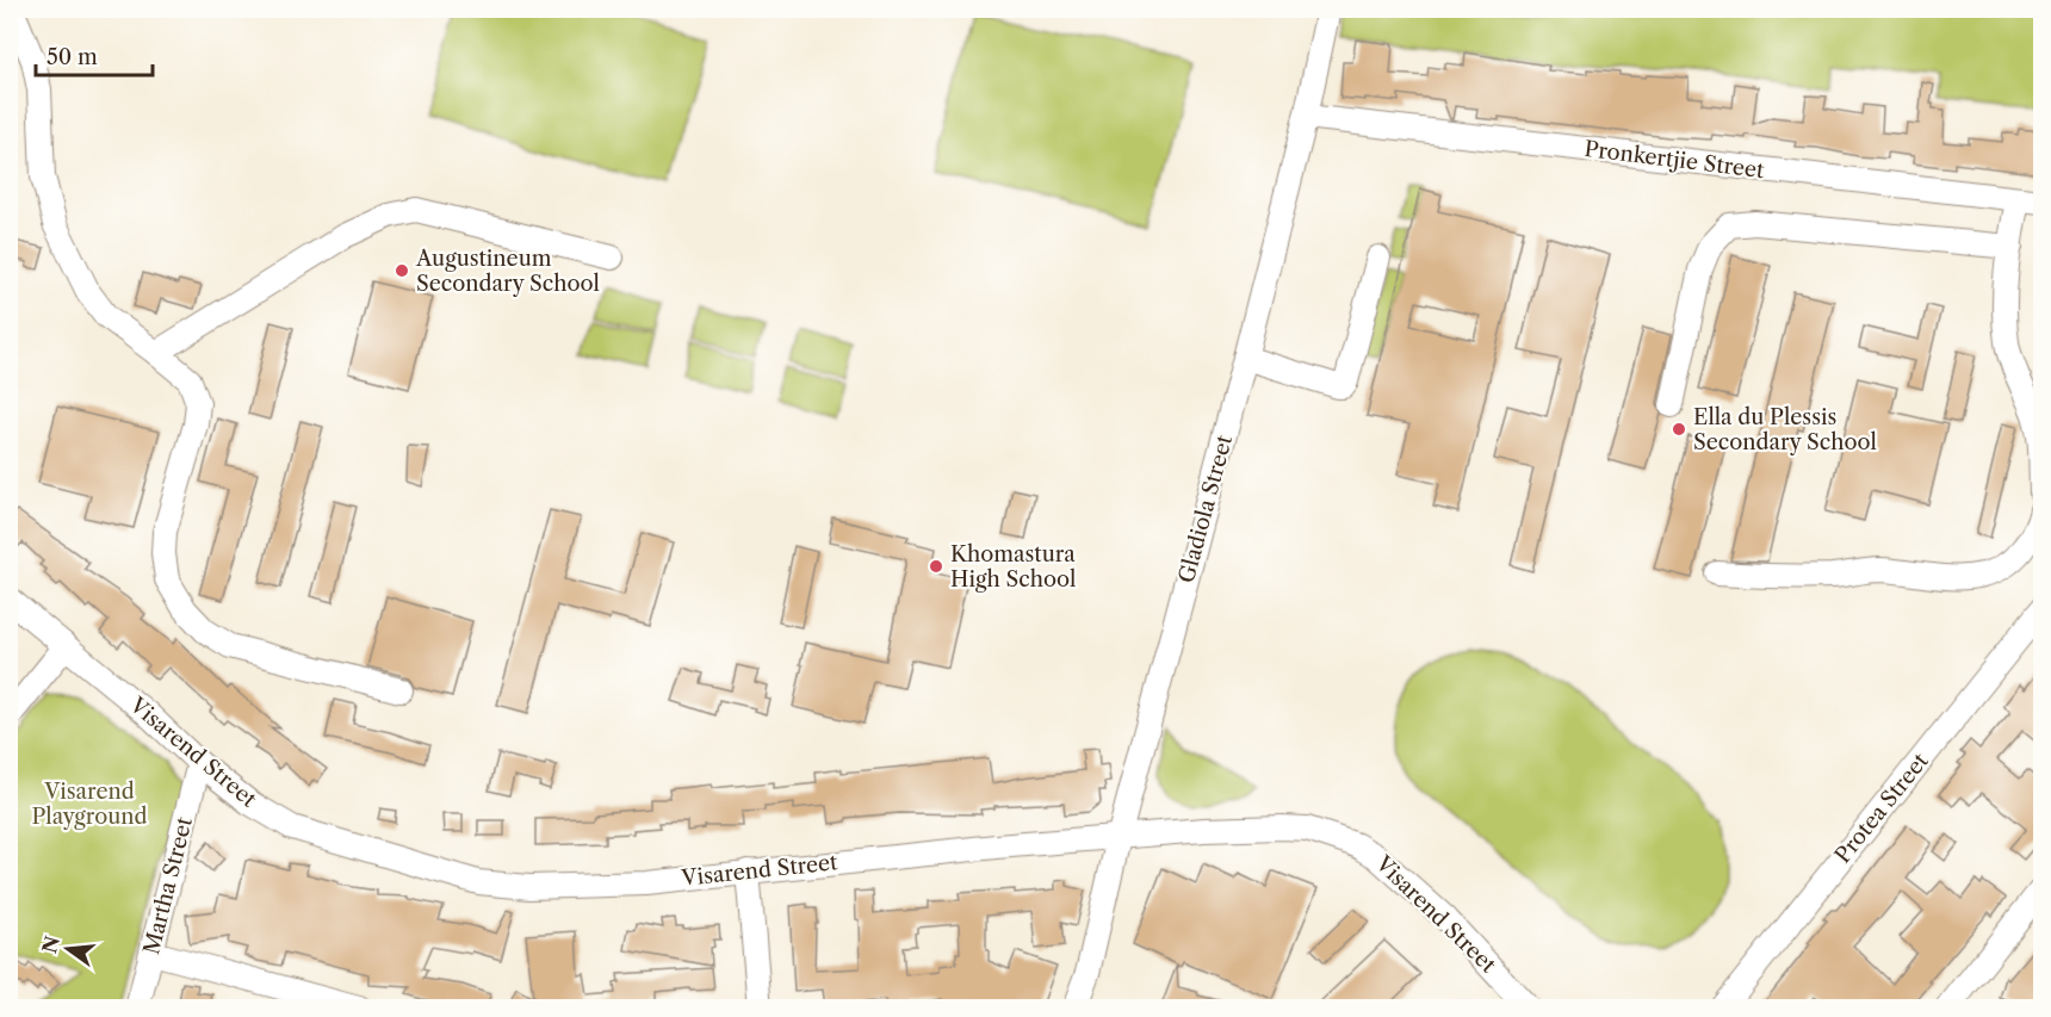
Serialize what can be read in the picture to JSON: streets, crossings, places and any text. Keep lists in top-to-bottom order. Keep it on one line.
{"streets":{"street":["Pronkertjie Street","Gladiola Street","Visarend Street","Protea Street","Martha Street"]},"crossings":[["Pronkertjie Street","Gladiola Street"],["Gladiola Street","Visarend Street"],["Visarend Street","Martha Street"]],"parks":["Visarend Playground"],"places":["Augustineum Secondary School","Ella du Plessis Secondary School","Khomastura High School"],"scale_bar":"50 m","north":"left"}
